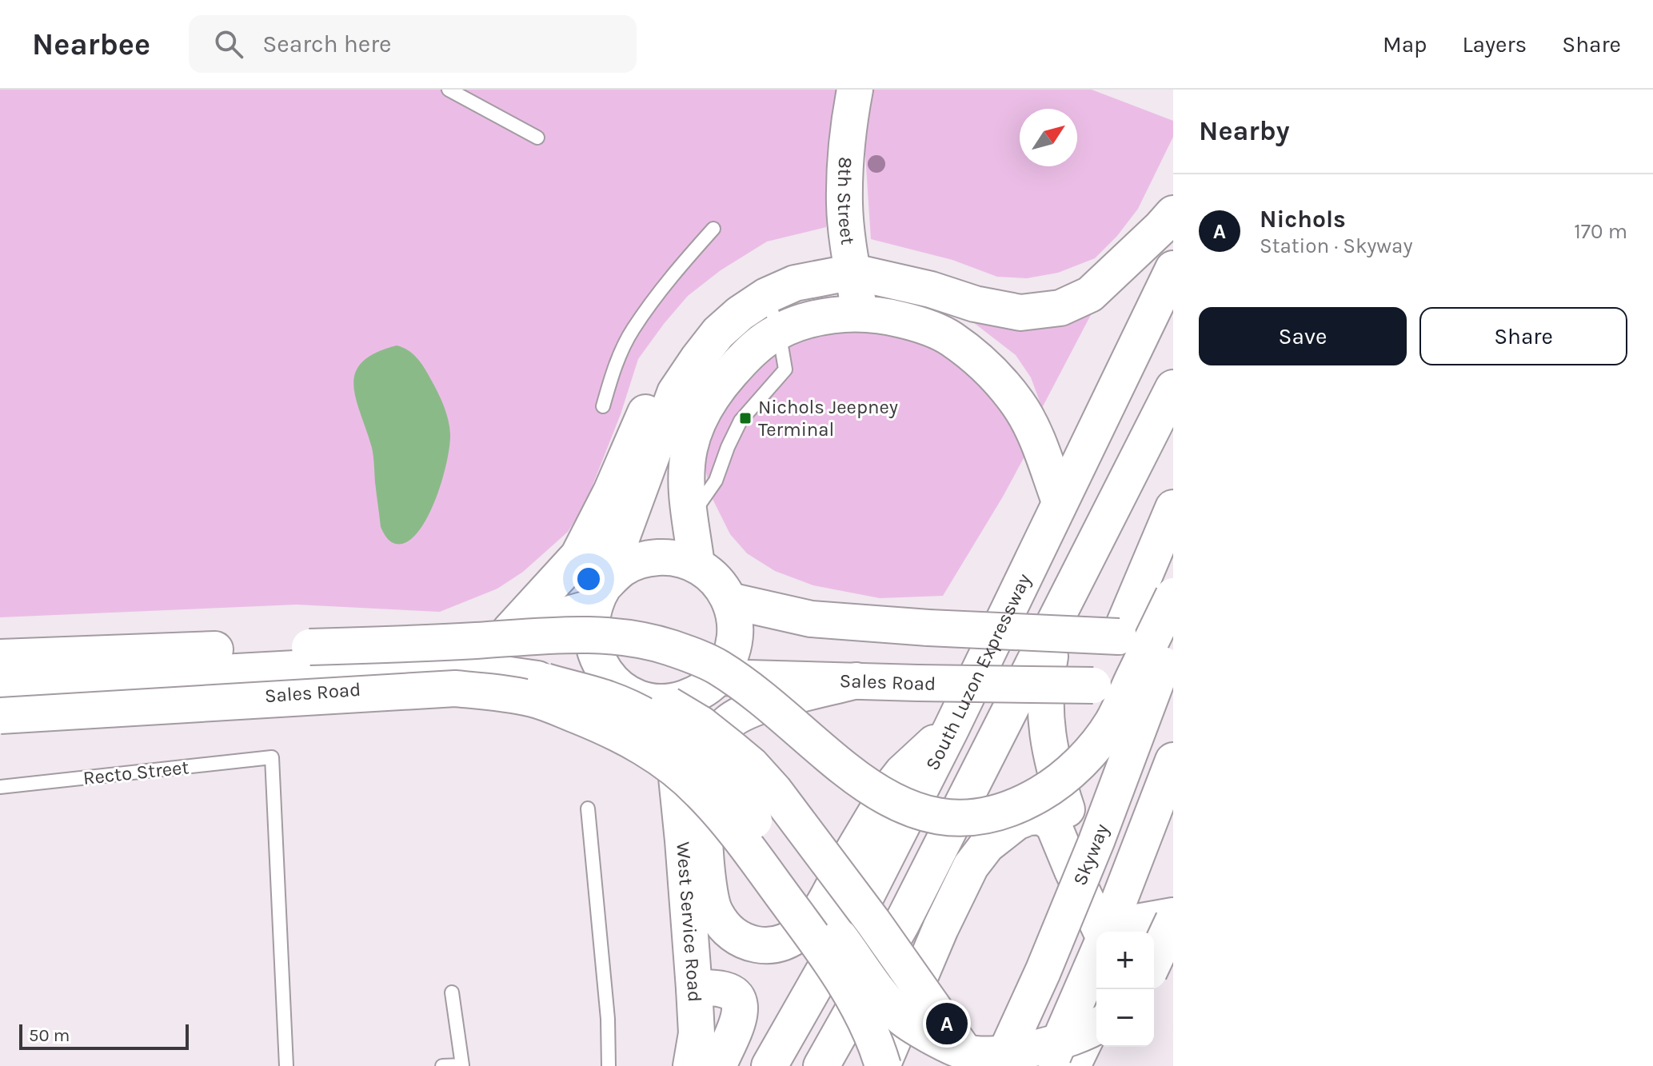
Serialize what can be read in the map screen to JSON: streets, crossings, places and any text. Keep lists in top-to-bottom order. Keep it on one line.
{"streets":{"main road":["8th Street","South Luzon Expressway","Sales Road","Skyway","West Service Road"],"lane":["Recto Street"]},"crossings":[["Sales Road","West Service Road"]],"places":{"transit":["Nichols Jeepney Terminal"]},"scale_bar":"50 m","north":"top right","page":{"header":"Nearbee","search":"Search here","nav":["Map","Layers","Share"],"heading":"Nearby","list":[{"mark":"A","name":"Nichols","note":"Station · Skyway","value":"170 m"}],"buttons":["Save","Share"],"map_buttons":["+","−"],"pins":"A","scale":"50 m"}}
